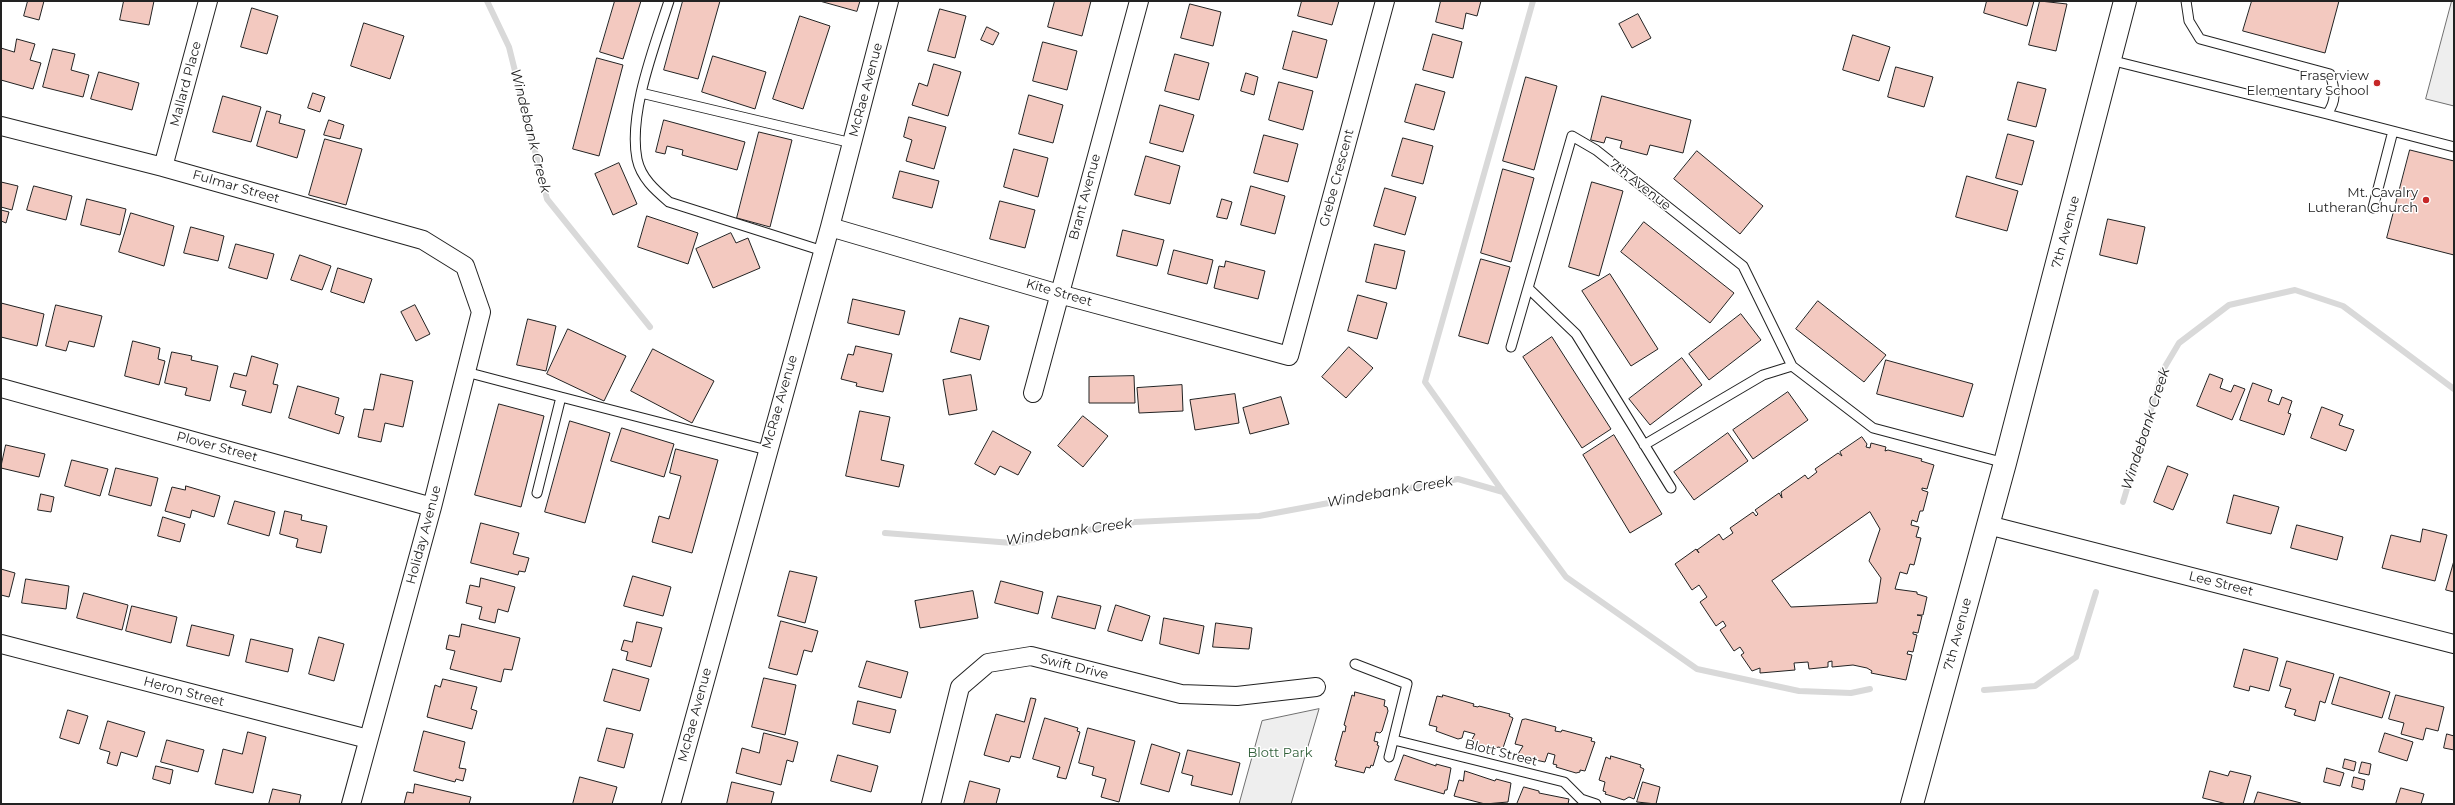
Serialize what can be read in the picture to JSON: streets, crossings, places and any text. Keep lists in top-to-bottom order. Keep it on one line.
{"streets":{"street":["Mallard Place","McRae Avenue","Grebe Crescent","7th Avenue","Fulmar Street","Brant Avenue","Kite Street","Plover Street","Holiday Avenue","Lee Street","Swift Drive","Heron Street"],"lane":["Blott Street"]},"crossings":[["Mallard Place","Fulmar Street"],["McRae Avenue","Kite Street"],["Grebe Crescent","Kite Street"],["7th Avenue","Lee Street"],["Fulmar Street","Holiday Avenue"],["Brant Avenue","Kite Street"],["Plover Street","Holiday Avenue"],["Holiday Avenue","Heron Street"]],"water":["Windebank Creek"],"parks":["Blott Park"],"places":["Fraserview Elementary School","Mt. Cavalry Lutheran Church"]}
